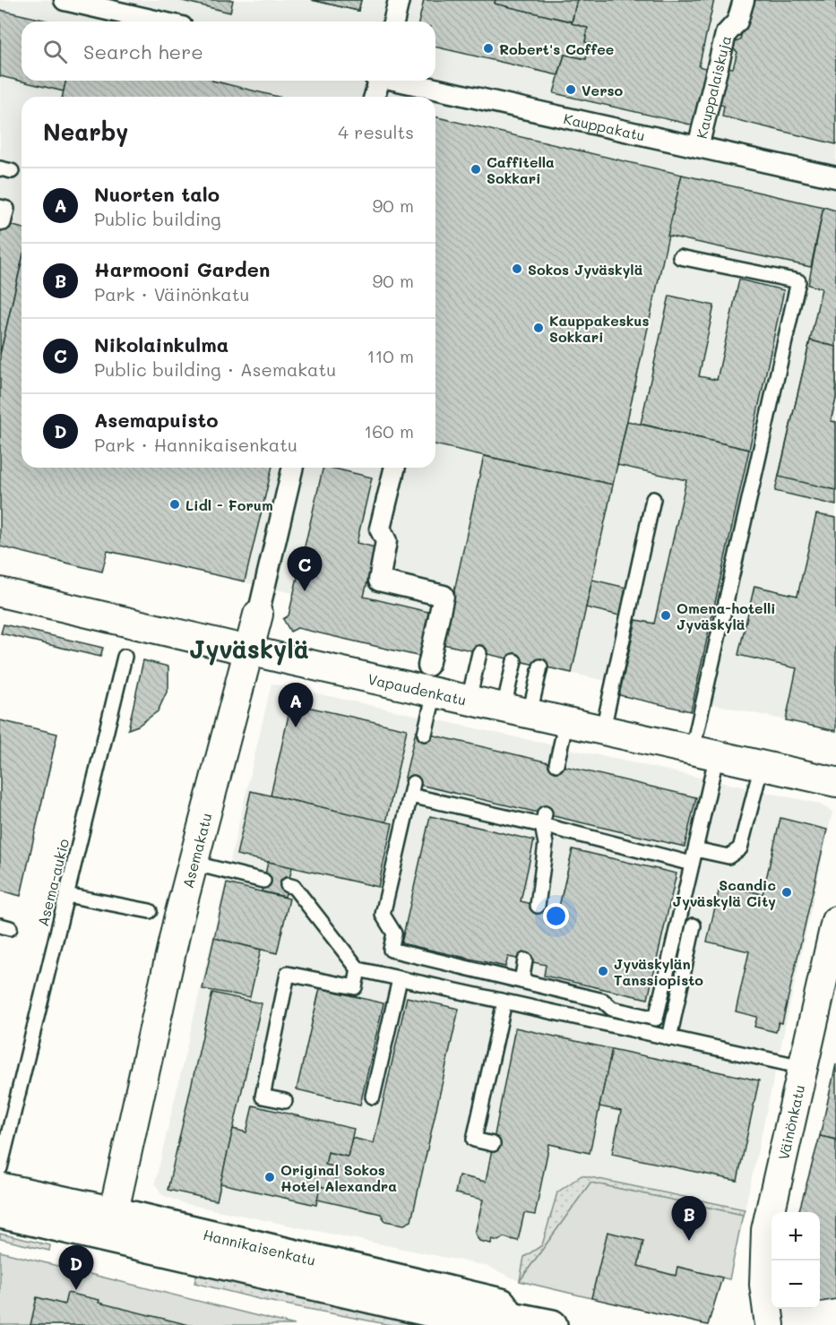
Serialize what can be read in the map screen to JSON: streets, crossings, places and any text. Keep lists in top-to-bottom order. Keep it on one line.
{"streets":{"main road":["Hannikaisenkatu"],"street":["Kauppalaiskuja","Kauppakatu","Vapaudenkatu","Asemakatu","Väinönkatu"],"lane":["Asema-aukio"]},"crossings":[["Kauppalaiskuja","Kauppakatu"],["Vapaudenkatu","Asemakatu"],["Asemakatu","Hannikaisenkatu"]],"districts":["Jyväskylä"],"places":["Robert's Coffee","Verso","Caffitella Sokkari","Sokos Jyväskylä","Kauppakeskus Sokkari","Lidl - Forum","Omena-hotelli Jyväskylä","Scandic Jyväskylä City","Jyväskylän Tanssiopisto","Original Sokos Hotel Alexandra"],"page":{"search":"Search here","heading":["Nearby","4 results"],"list":[{"mark":"A","name":"Nuorten talo","note":"Public building","value":"90 m"},{"mark":"B","name":"Harmooni Garden","note":"Park · Väinönkatu","value":"90 m"},{"mark":"C","name":"Nikolainkulma","note":"Public building · Asemakatu","value":"110 m"},{"mark":"D","name":"Asemapuisto","note":"Park · Hannikaisenkatu","value":"160 m"}],"pins":["C","A","B","D"],"map_buttons":["+","−"]}}
